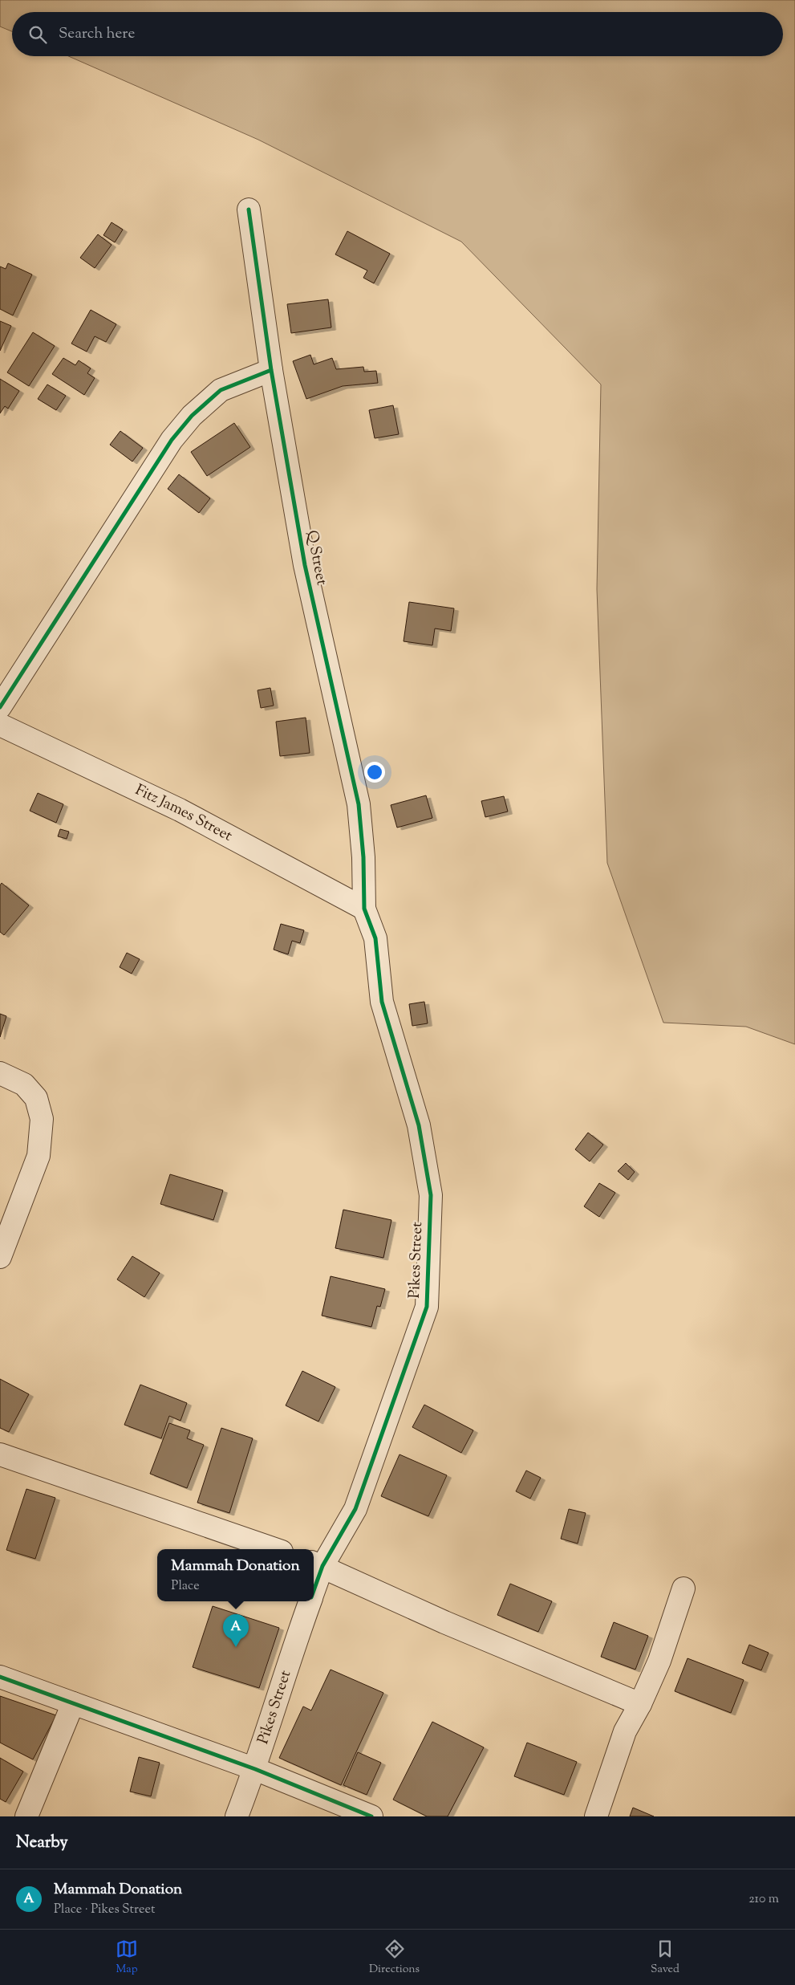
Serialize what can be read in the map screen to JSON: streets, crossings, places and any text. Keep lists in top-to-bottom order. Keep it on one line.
{"streets":{"street":["Q Street","Fitz James Street","Pikes Street"]},"crossings":[["Q Street","Fitz James Street"],["Q Street","Pikes Street"],["Fitz James Street","Pikes Street"]],"page":{"search":"Search here","popup":["Mammah Donation","Place"],"pins":"A","heading":"Nearby","list":[{"mark":"A","name":"Mammah Donation","note":"Place · Pikes Street","value":"210 m"}],"nav":["Map","Directions","Saved"]}}
